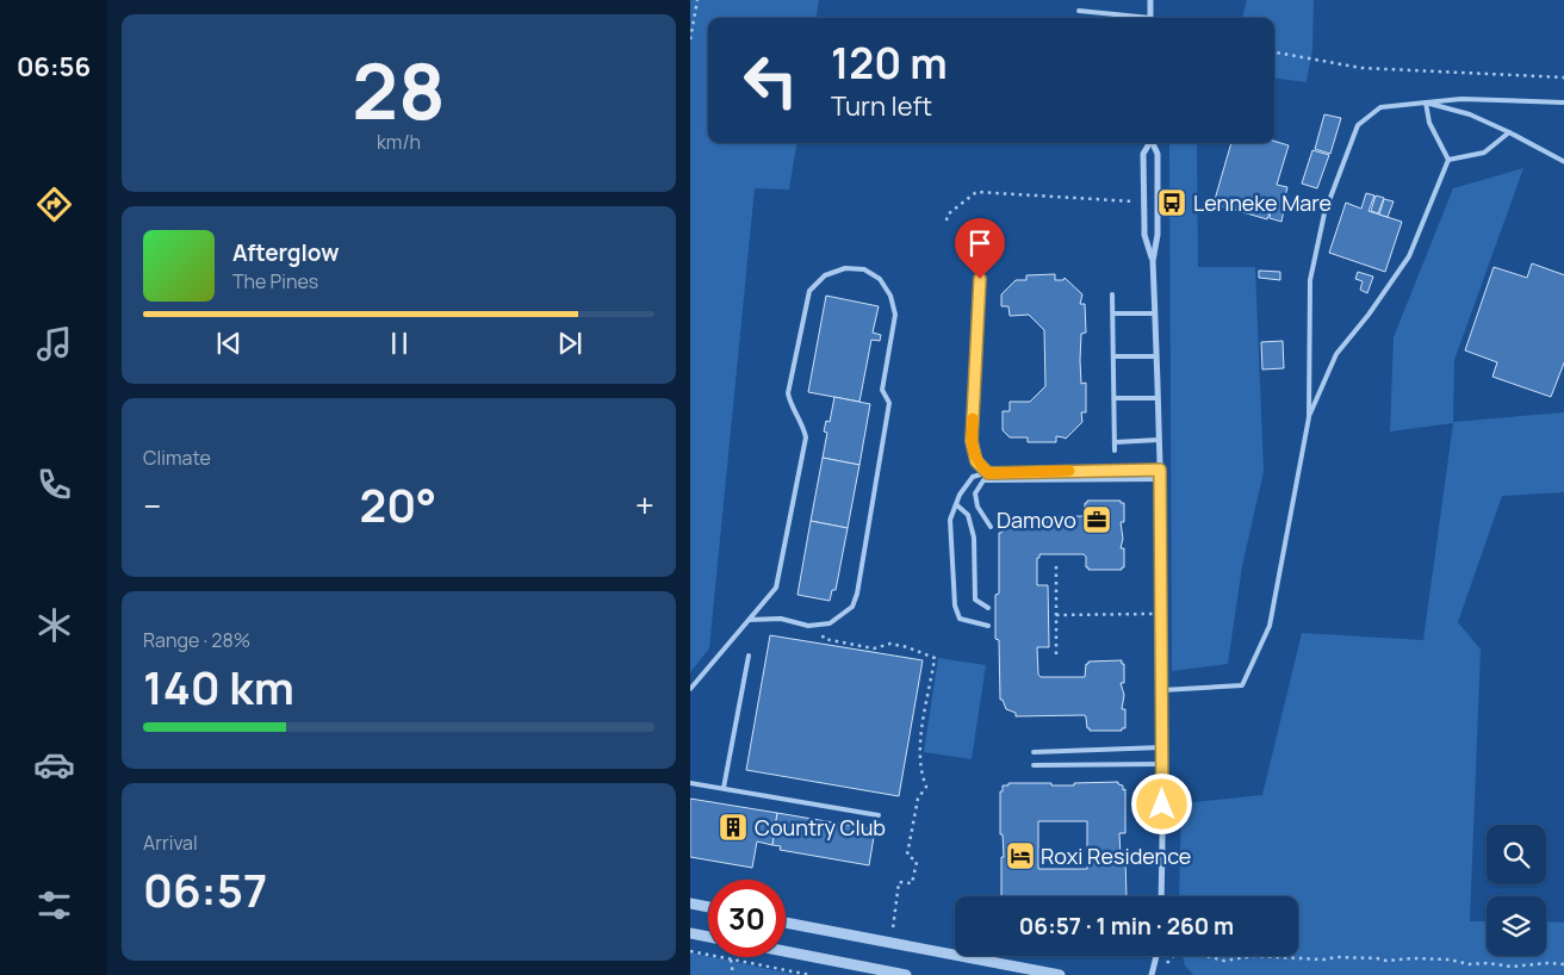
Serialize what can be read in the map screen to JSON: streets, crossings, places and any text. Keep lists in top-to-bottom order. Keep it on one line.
{"places":{"bus stop":["Lenneke Mare"],"office":["Damovo"],"building":["Country Club"],"hotel":["Roxi Residence"]},"page":{"tabs":"06:56","tile":[["28","km/h"],"Climate",["Range · 28%","140 km"],["Arrival","06:57"]],"turn":["120 m","Turn left"],"song":["Afterglow","The Pines"],"heat":["−","20°","+"],"limit":"30","trip":"06:57 · 1 min · 260 m"}}
